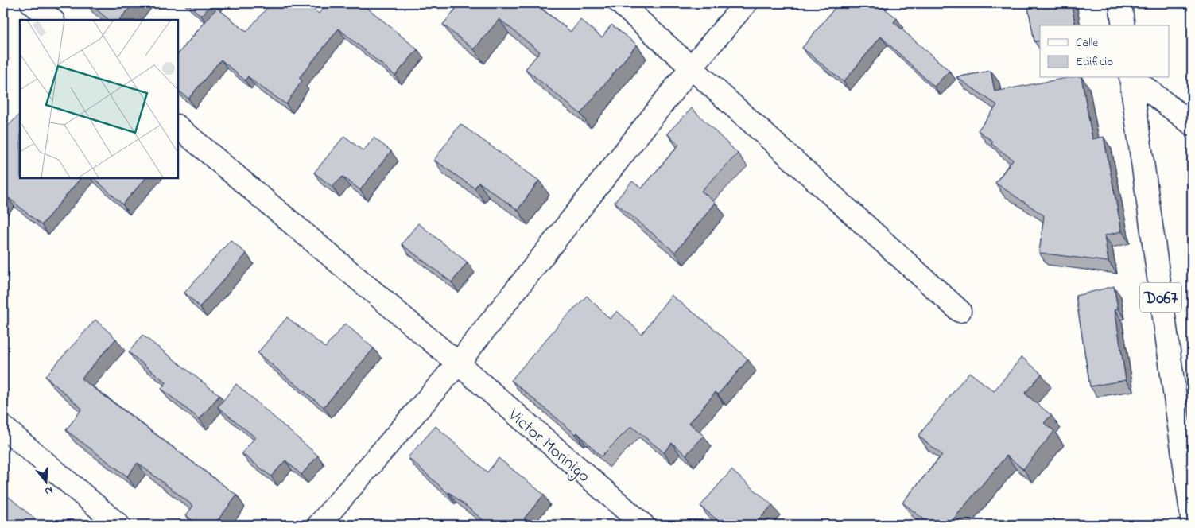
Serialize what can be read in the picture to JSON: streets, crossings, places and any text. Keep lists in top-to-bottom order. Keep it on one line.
{"streets":{"street":["D067","Victor Morinigo"]},"legend":["Calle","Edificio"],"north":"bottom"}
